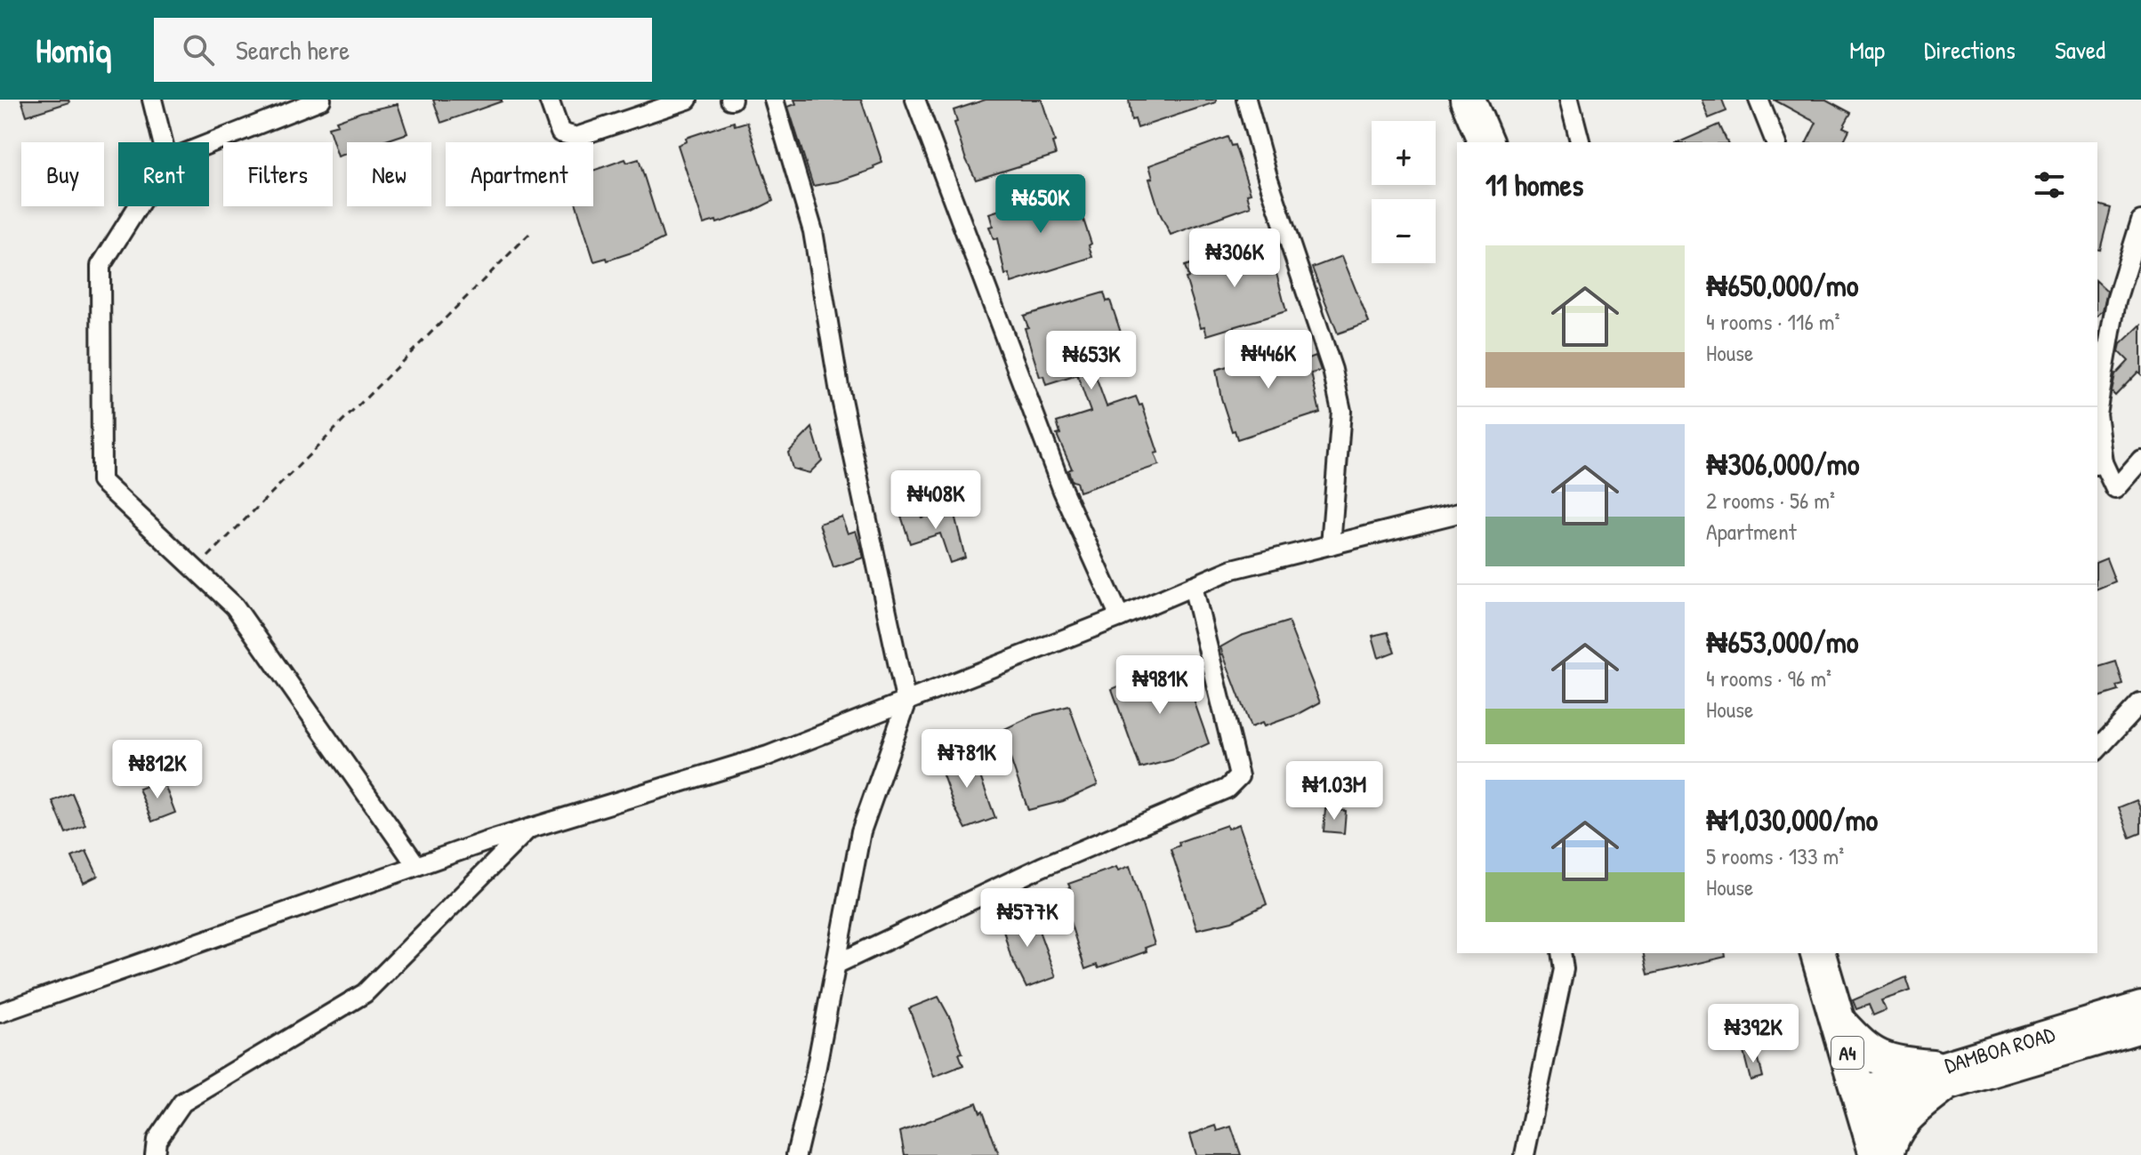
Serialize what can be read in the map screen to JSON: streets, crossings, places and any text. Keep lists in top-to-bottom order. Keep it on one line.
{"streets":{"highway":["A4"],"main road":["DAMBOA ROAD"]},"crossings":[["DAMBOA ROAD","A4"]],"page":{"header":"Homiq","search":"Search here","nav":["Map","Directions","Saved"],"map_buttons":["+","−"],"chip":["Buy","Rent","Filters","New","Apartment"],"heading":"11 homes","price":["₦650K","₦306K","₦446K","₦653K","₦408K","₦981K","₦781K","₦812K","₦1.03M","₦577K","₦392K"],"list":[{"name":"₦650,000/mo","note":"4 rooms · 116 m² · House"},{"name":"₦306,000/mo","note":"2 rooms · 56 m² · Apartment"},{"name":"₦653,000/mo","note":"4 rooms · 96 m² · House"},{"name":"₦1,030,000/mo","note":"5 rooms · 133 m² · House"}]}}
